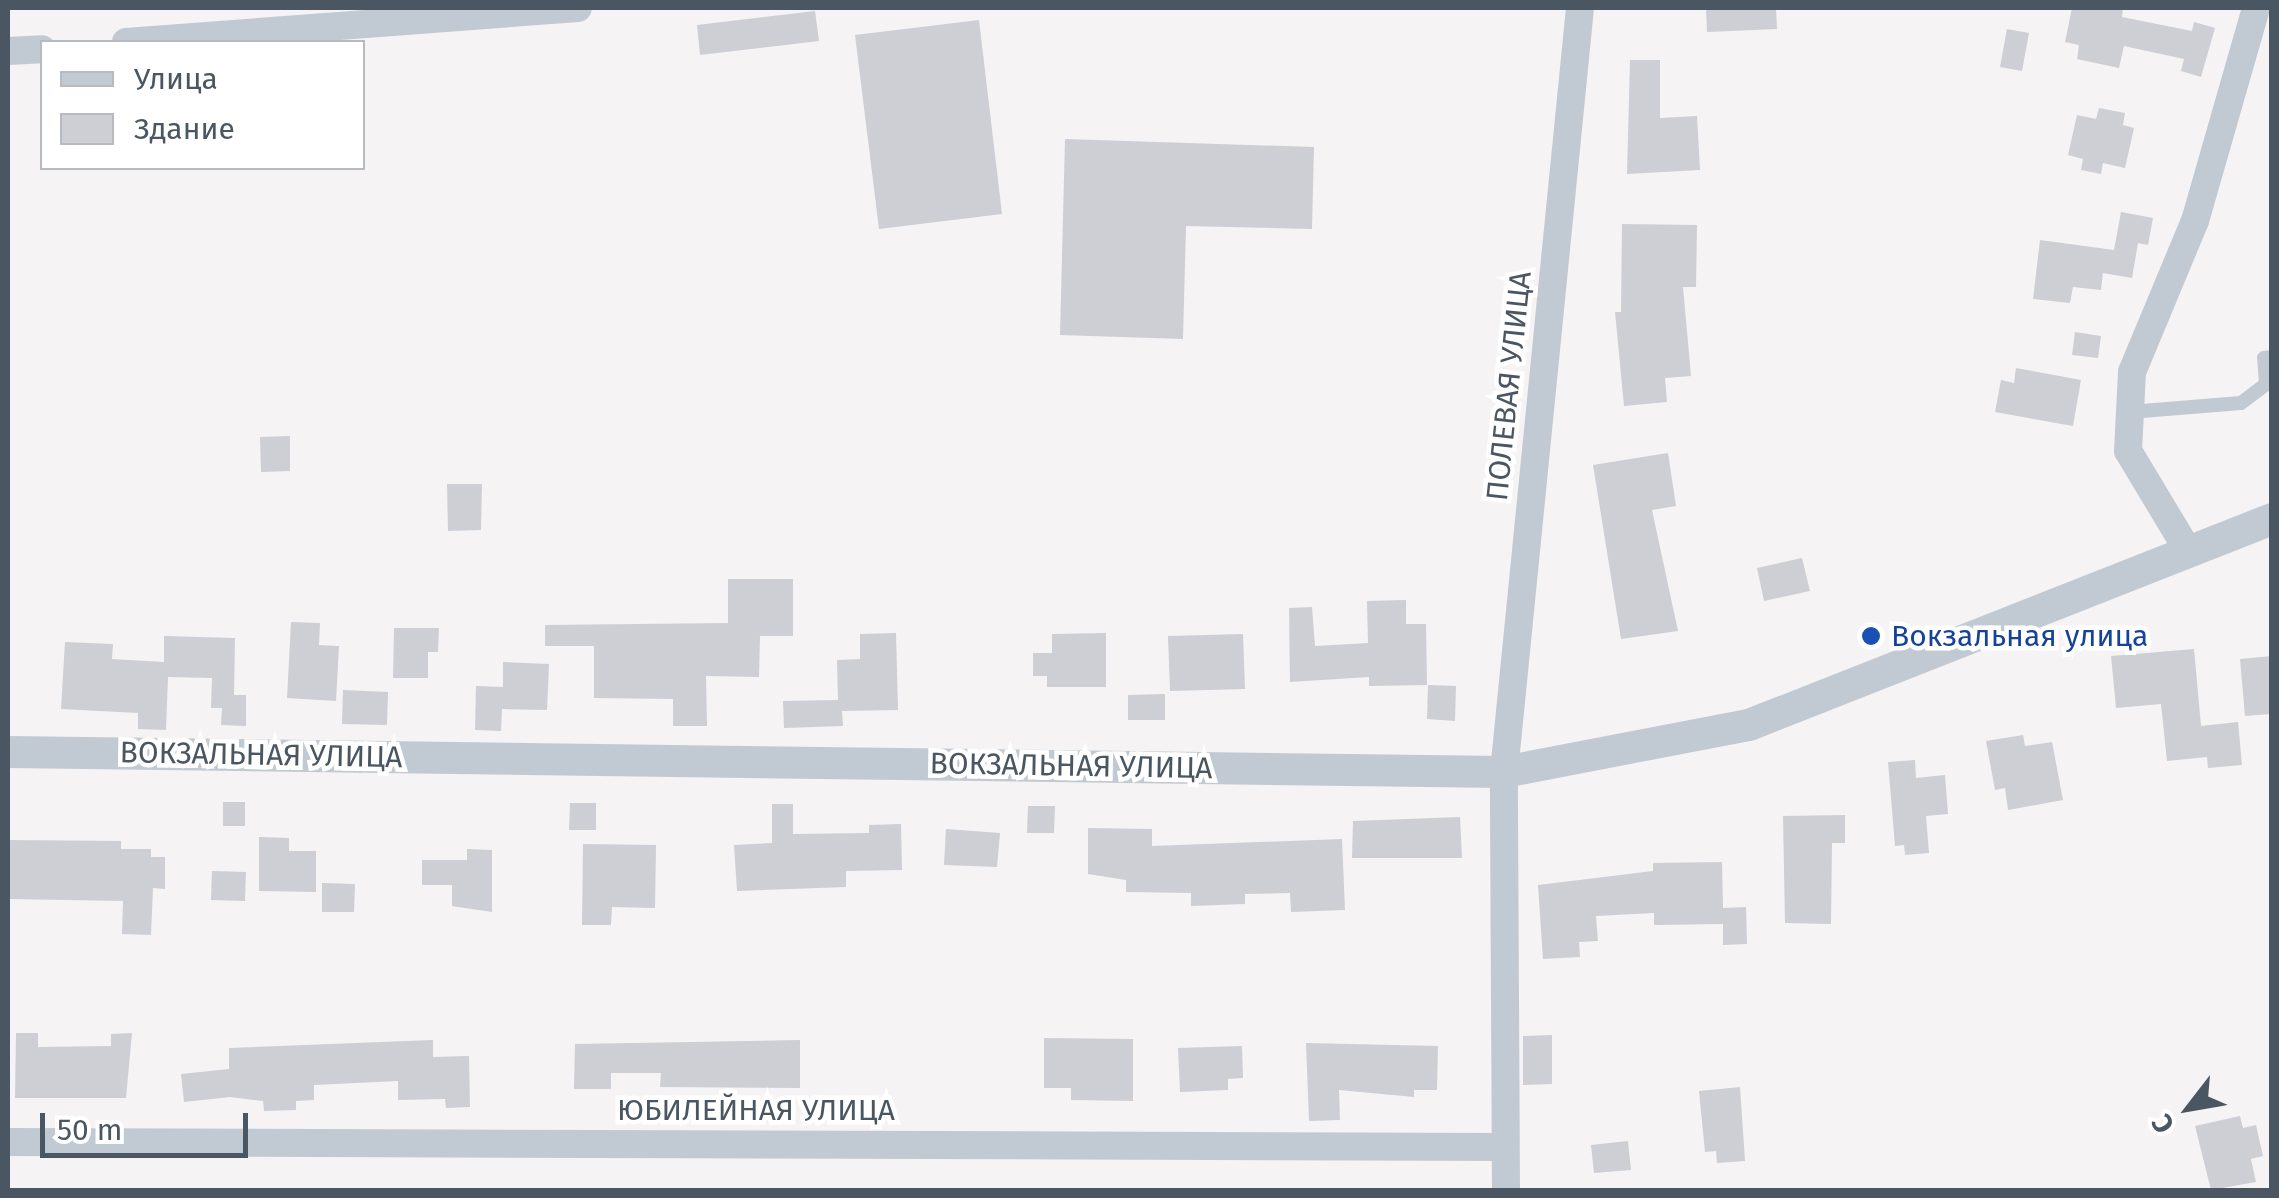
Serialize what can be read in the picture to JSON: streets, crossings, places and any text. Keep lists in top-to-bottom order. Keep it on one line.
{"streets":{"street":["ПОЛЕВАЯ УЛИЦА","ВОКЗАЛЬНАЯ УЛИЦА","ЮБИЛЕЙНАЯ УЛИЦА"]},"crossings":[["ПОЛЕВАЯ УЛИЦА","ВОКЗАЛЬНАЯ УЛИЦА"],["ПОЛЕВАЯ УЛИЦА","ЮБИЛЕЙНАЯ УЛИЦА"]],"places":["Вокзальная улица"],"legend":["Улица","Здание"],"scale_bar":"50 m","north":"bottom left"}
